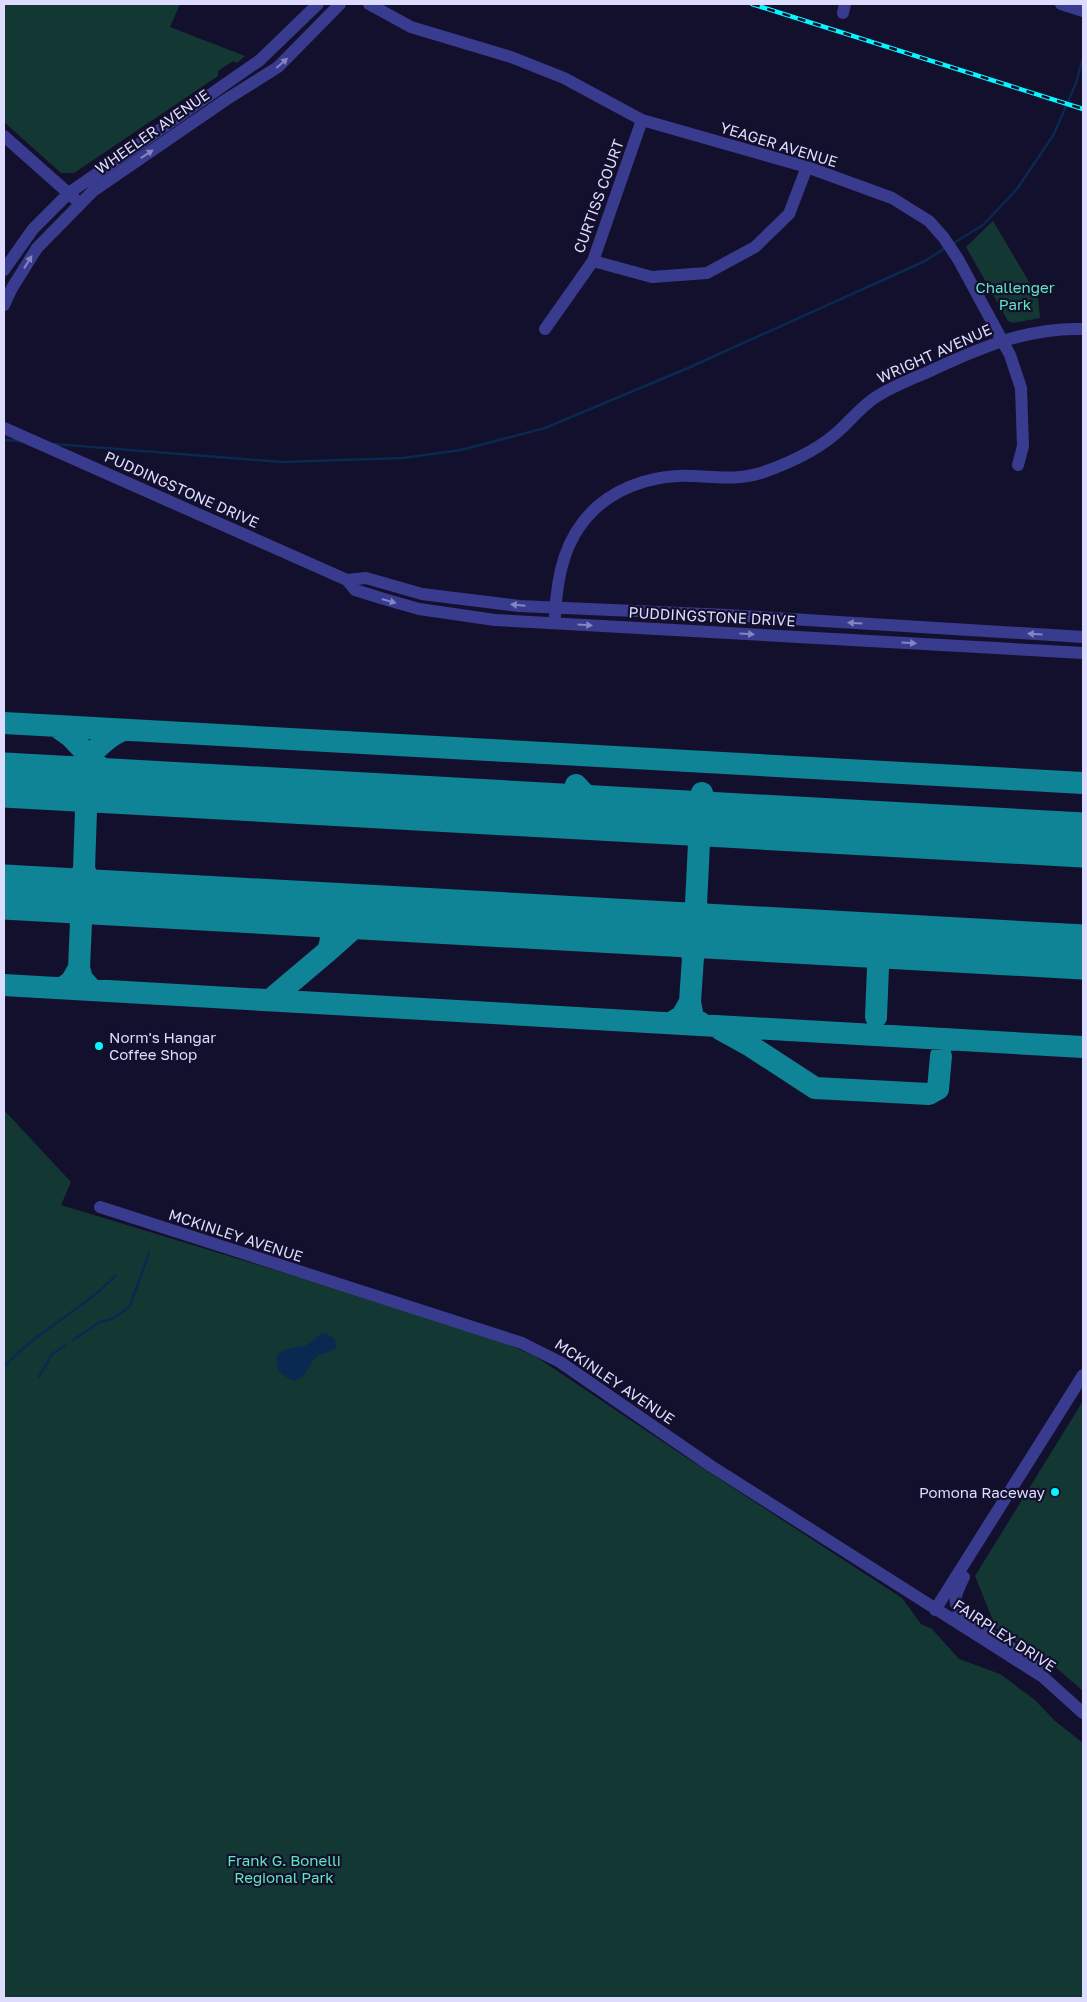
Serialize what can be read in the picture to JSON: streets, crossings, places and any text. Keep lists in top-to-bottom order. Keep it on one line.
{"streets":{"street":["WHEELER AVENUE","YEAGER AVENUE","CURTISS COURT","WRIGHT AVENUE","PUDDINGSTONE DRIVE","MCKINLEY AVENUE","FAIRPLEX DRIVE"]},"crossings":[["YEAGER AVENUE","CURTISS COURT"],["YEAGER AVENUE","WRIGHT AVENUE"],["WRIGHT AVENUE","PUDDINGSTONE DRIVE"],["MCKINLEY AVENUE","FAIRPLEX DRIVE"]],"parks":["Challenger Park","Frank G. Bonelli Regional Park"],"places":["Norm's Hangar Coffee Shop","Pomona Raceway"]}
